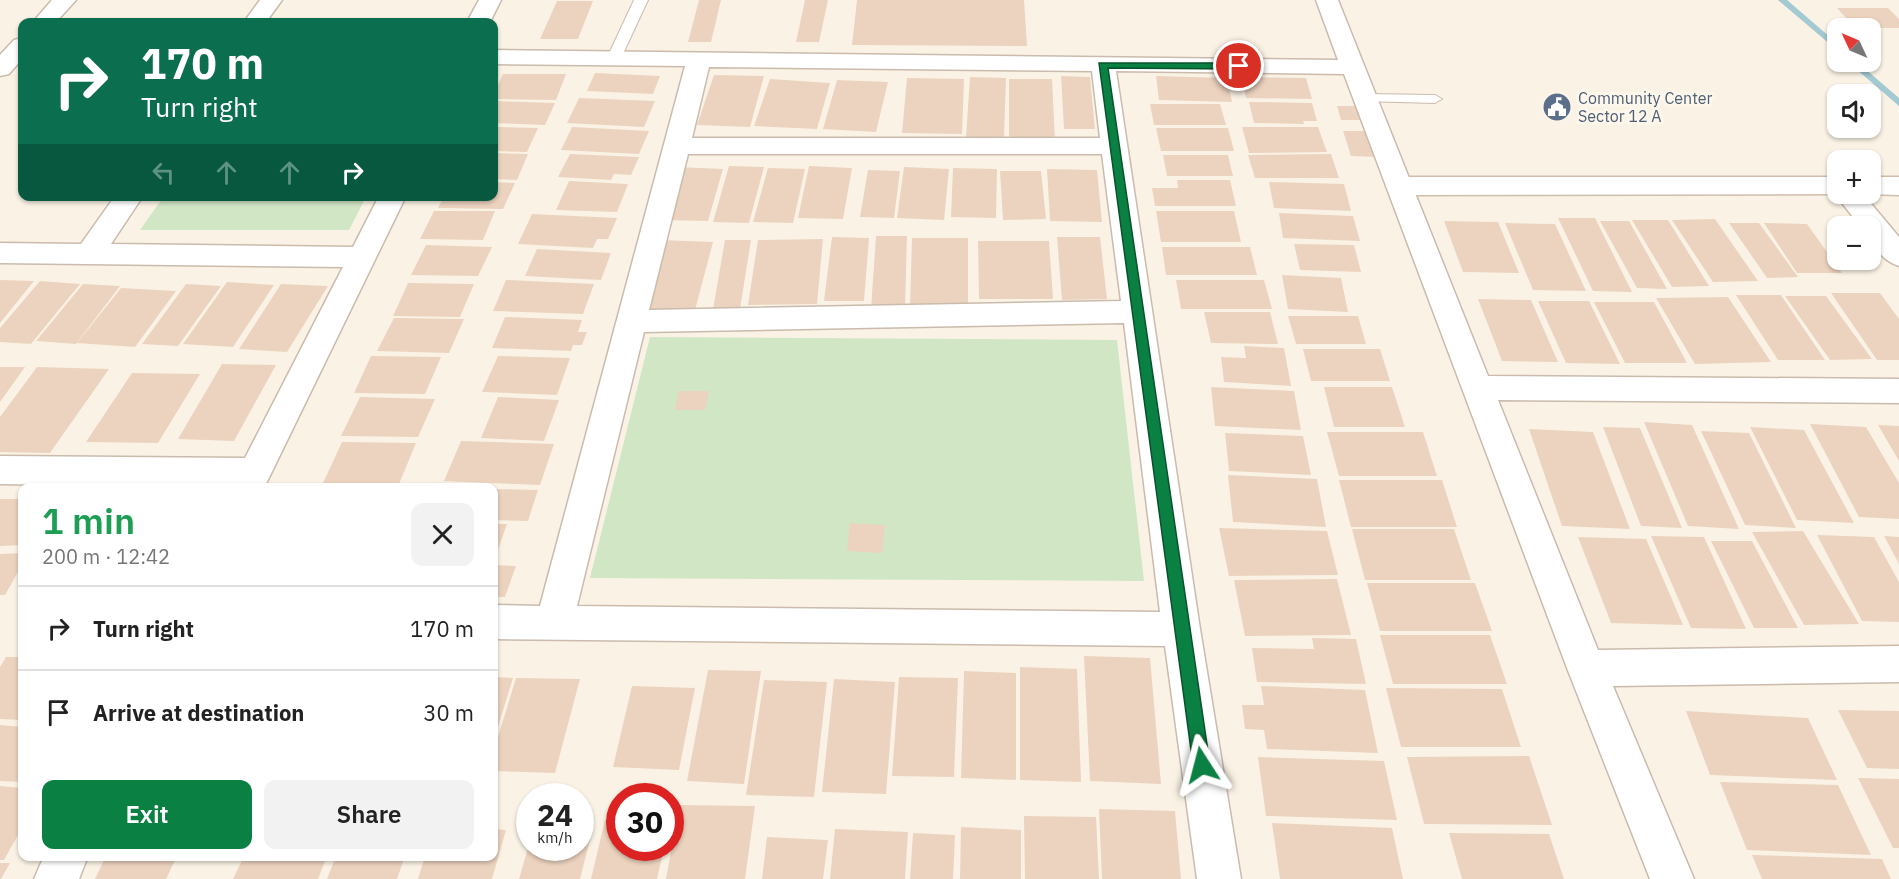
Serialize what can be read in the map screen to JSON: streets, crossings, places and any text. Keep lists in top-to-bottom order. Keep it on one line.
{"places":{"public building":["Community Center Sector 12 A"]},"north":"top left","page":{"map_buttons":["+","−"],"turn":["170 m","Turn right"],"heading":["1 min","200 m · 12:42"],"list":[{"name":"Turn right","value":"170 m"},{"name":"Arrive at destination","value":"30 m"}],"buttons":["Exit","Share"],"speed":"24 km/h","limit":"30"}}
